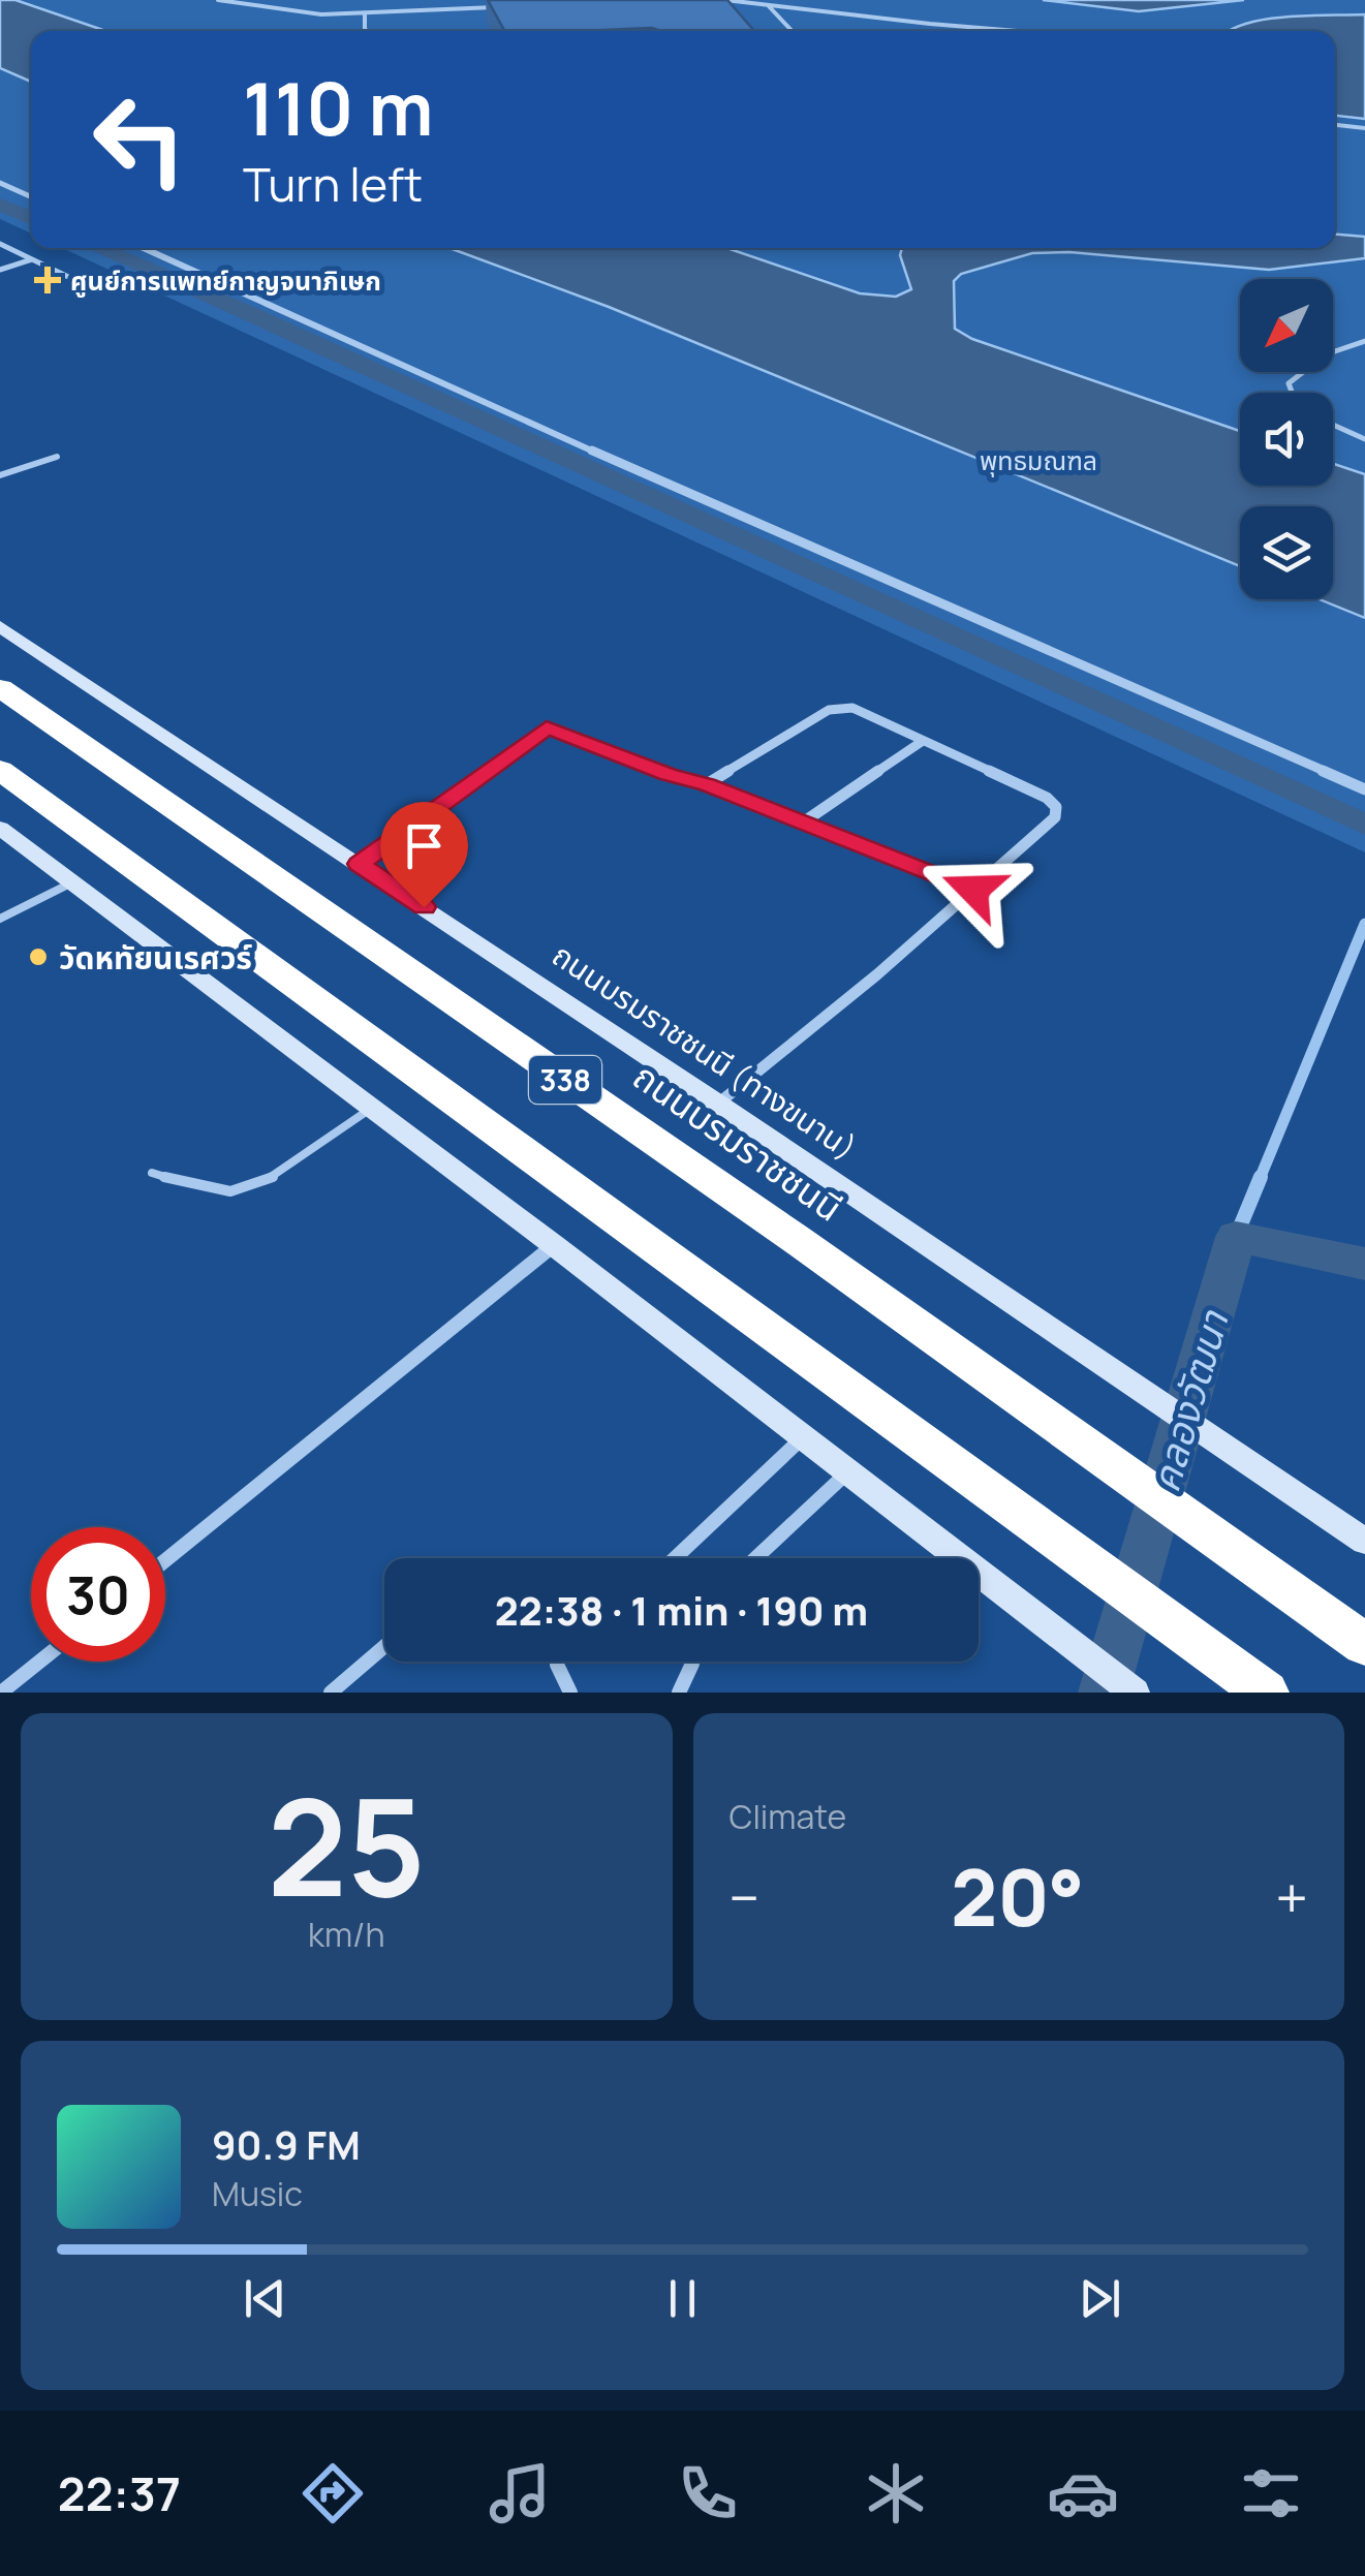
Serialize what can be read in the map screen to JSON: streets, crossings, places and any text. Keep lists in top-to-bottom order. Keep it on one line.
{"streets":{"highway":["338","ถนนบรมราชชนนี"],"main road":["ถนนบรมราชชนนี (ทางขนาน)"]},"water":["คลองวัฒนา"],"parks":["พุทธมณฑล"],"places":{"health":["ศูนย์การแพทย์กาญจนาภิเษก"],"other":["วัดหทัยนเรศวร์"]},"north":"bottom left","page":{"turn":["110 m","Turn left"],"limit":"30","trip":"22:38 · 1 min · 190 m","tile":[["25","km/h"],"Climate"],"heat":["−","20°","+"],"song":["90.9 FM","Music"],"tabs":"22:37"}}
